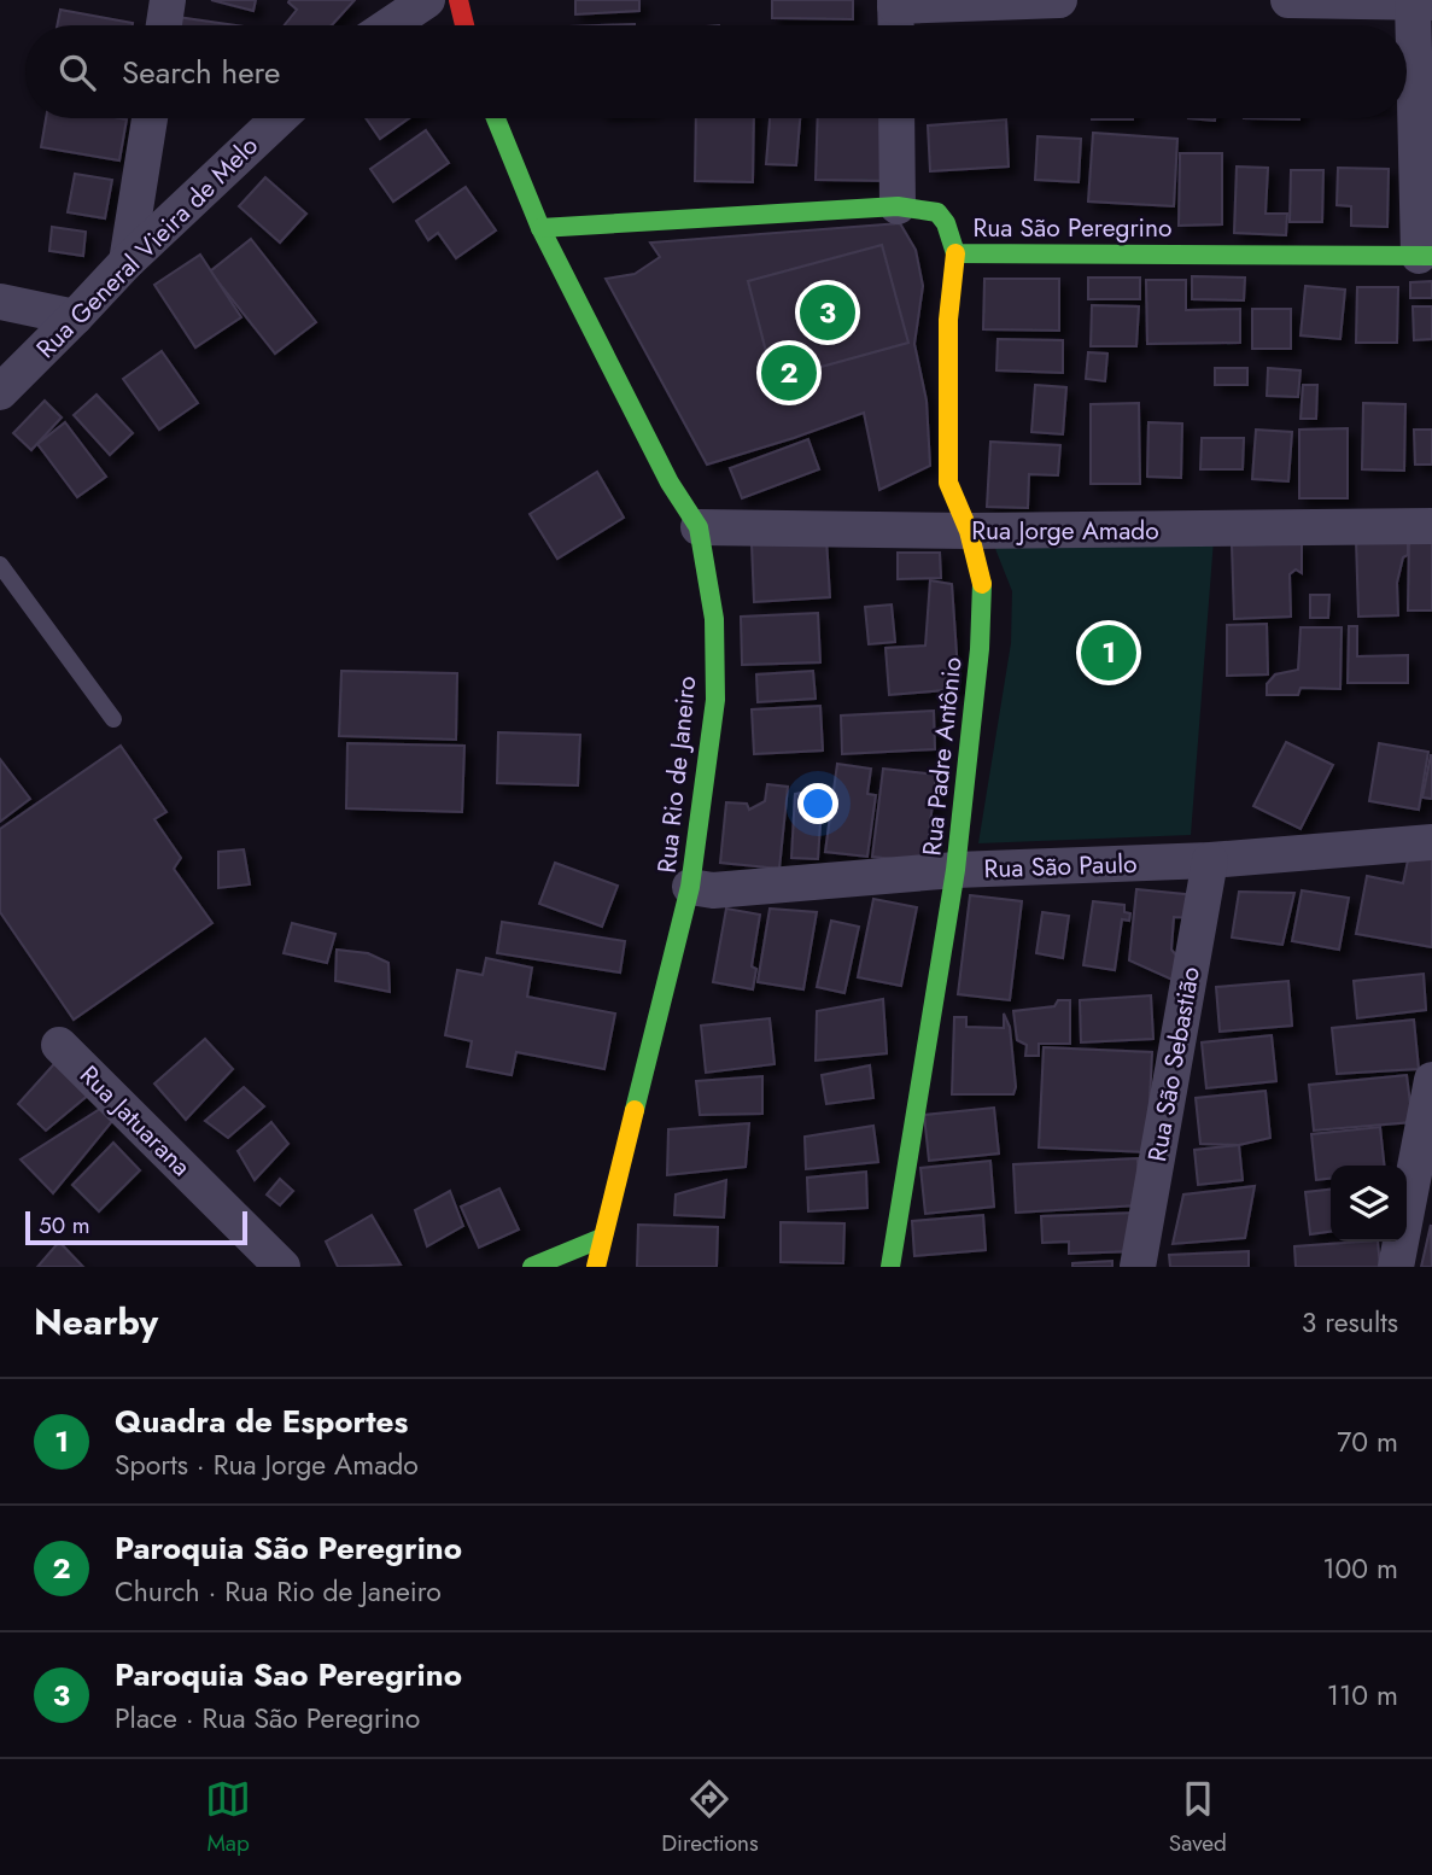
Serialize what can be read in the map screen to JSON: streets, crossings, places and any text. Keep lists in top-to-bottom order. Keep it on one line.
{"streets":{"street":["Rua São Peregrino","Rua General Vieira de Melo","Rua Jorge Amado","Rua Padre Antônio","Rua Rio de Janeiro","Rua São Paulo","Rua São Sebastião","Rua Jatuarana"]},"crossings":[["Rua São Peregrino","Rua Padre Antônio"],["Rua São Peregrino","Rua Rio de Janeiro"],["Rua Jorge Amado","Rua Padre Antônio"],["Rua Jorge Amado","Rua Rio de Janeiro"],["Rua Padre Antônio","Rua São Paulo"],["Rua Rio de Janeiro","Rua São Paulo"],["Rua São Paulo","Rua São Sebastião"]],"scale_bar":"50 m","page":{"search":"Search here","pins":["3","2","1"],"scale":"50 m","heading":["Nearby","3 results"],"list":[{"mark":"1","name":"Quadra de Esportes","note":"Sports · Rua Jorge Amado","value":"70 m"},{"mark":"2","name":"Paroquia São Peregrino","note":"Church · Rua Rio de Janeiro","value":"100 m"},{"mark":"3","name":"Paroquia Sao Peregrino","note":"Place · Rua São Peregrino","value":"110 m"}],"nav":["Map","Directions","Saved"]}}
